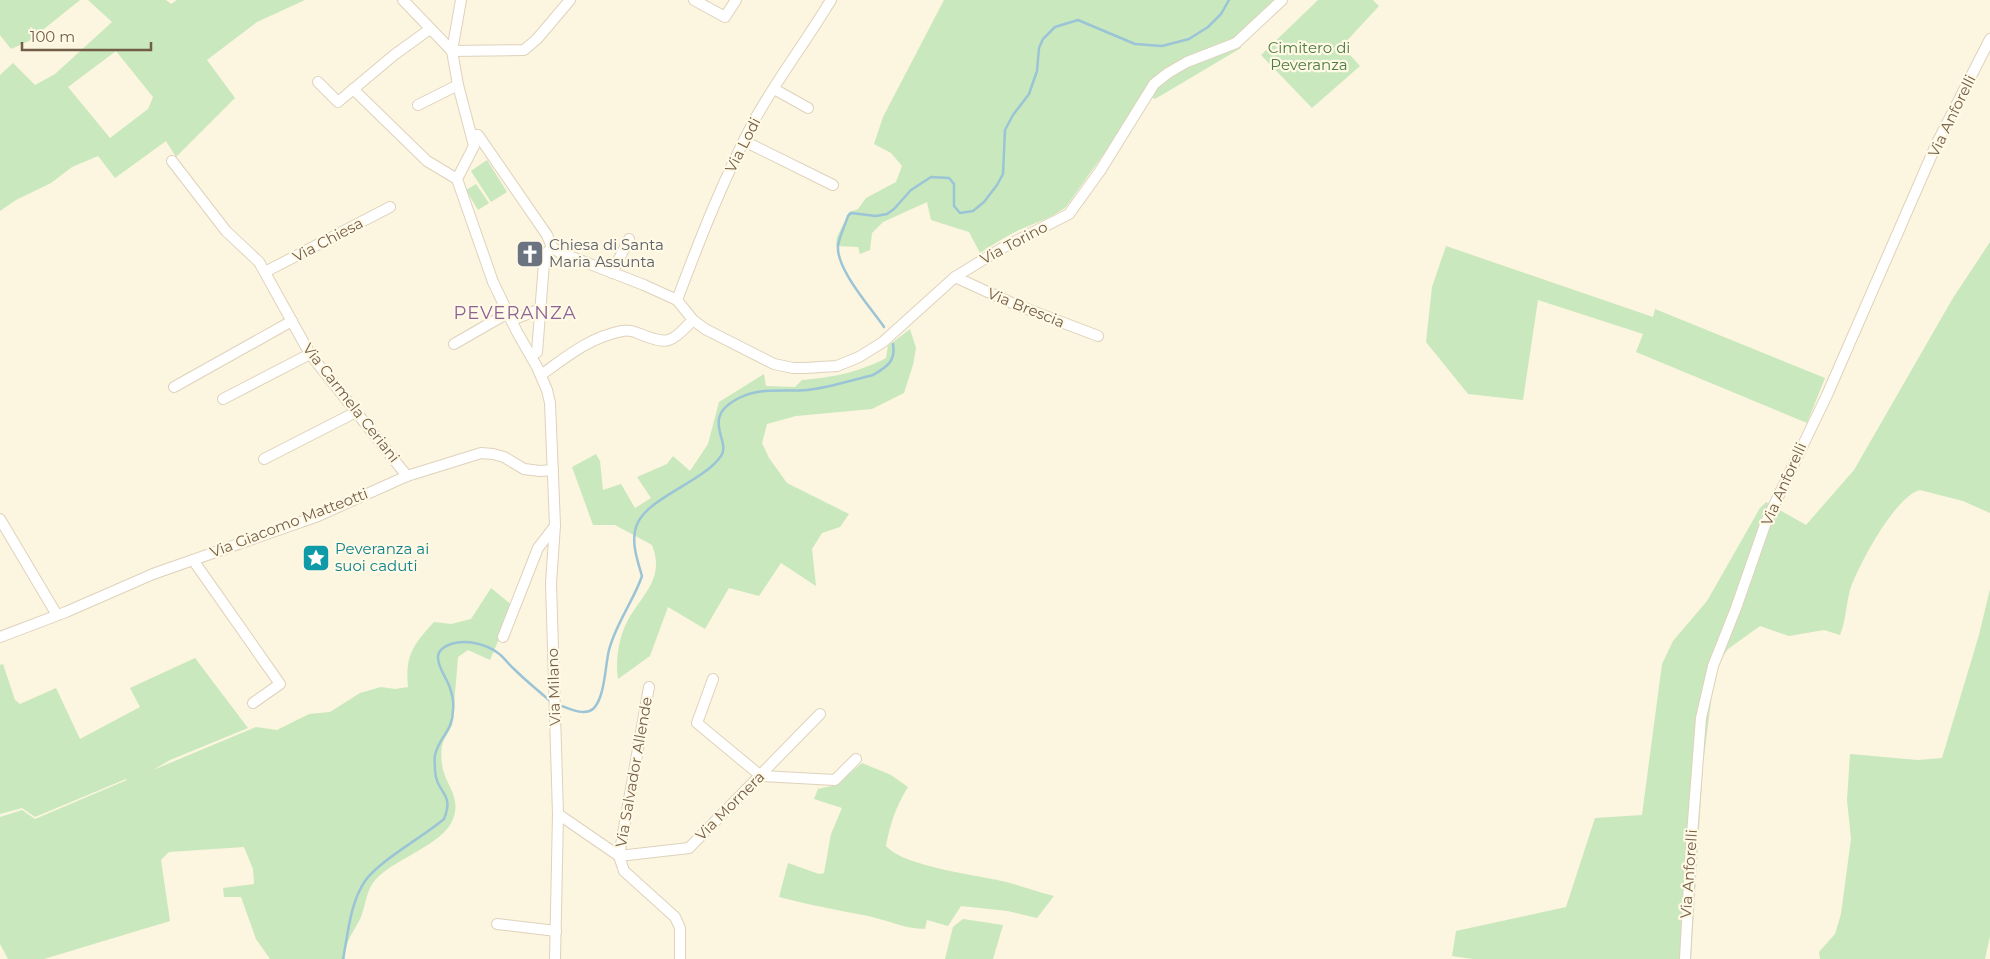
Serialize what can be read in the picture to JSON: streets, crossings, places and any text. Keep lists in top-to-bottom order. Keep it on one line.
{"streets":{"street":["Via Anforelli","Via Lodi","Via Chiesa","Via Torino","Via Brescia","Via Carmela Ceriani","Via Giacomo Matteotti","Via Milano","Via Salvador Allende","Via Mornera"]},"crossings":[["Via Lodi","Via Torino"],["Via Chiesa","Via Carmela Ceriani"],["Via Torino","Via Brescia"],["Via Carmela Ceriani","Via Giacomo Matteotti"],["Via Giacomo Matteotti","Via Milano"],["Via Salvador Allende","Via Mornera"]],"districts":["PEVERANZA"],"parks":["Cimitero di Peveranza"],"places":{"church":["Chiesa di Santa Maria Assunta"],"place":["Peveranza ai suoi caduti"]},"scale_bar":"100 m"}
